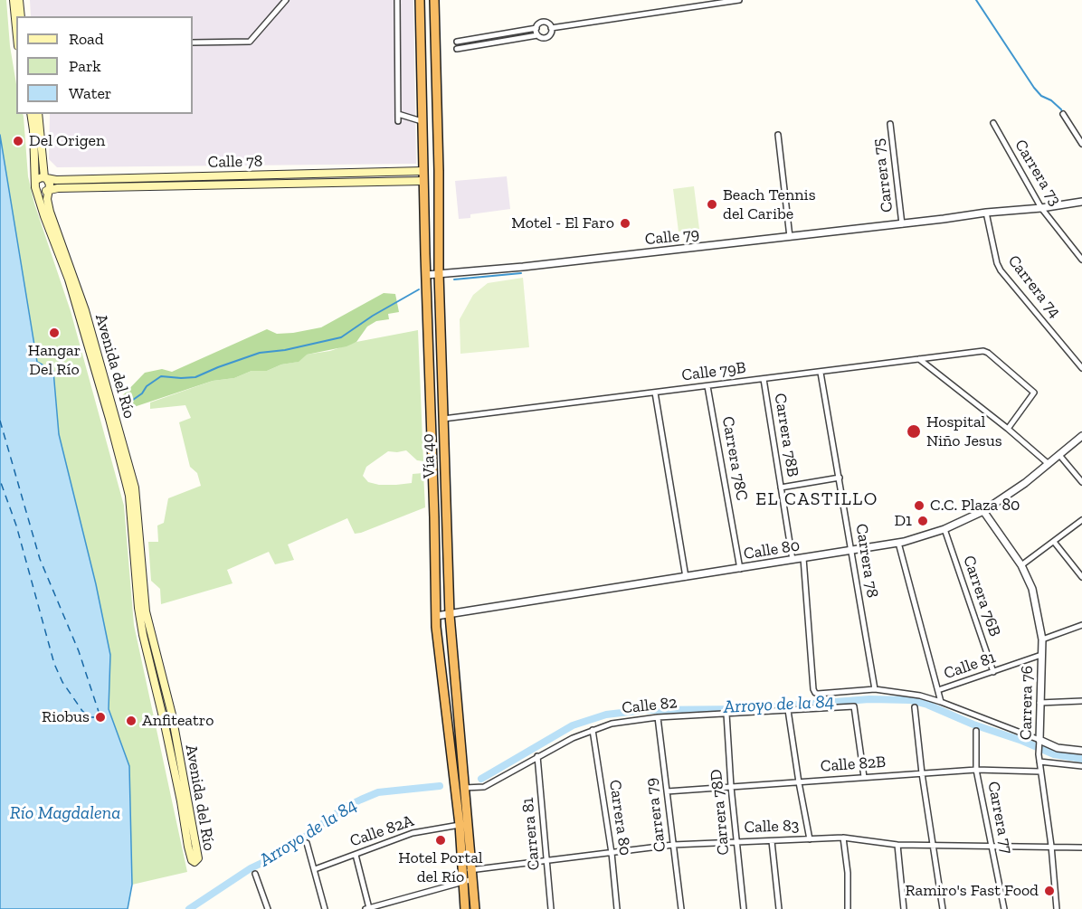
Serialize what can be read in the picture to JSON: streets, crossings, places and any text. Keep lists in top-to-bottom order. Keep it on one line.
{"streets":{"highway":["Vía 40"],"main road":["Calle 78","Avenida del Río"],"street":["Carrera 73","Carrera 75","Calle 79","Carrera 74","Calle 79B","Carrera 78B","Carrera 78C","Calle 80","Carrera 78","Carrera 76B","Calle 81","Carrera 76","Calle 82","Calle 82B","Carrera 78D","Carrera 79","Carrera 80","Carrera 77","Calle 83","Calle 82A","Carrera 81"]},"crossings":[["Calle 78","Avenida del Río"],["Calle 78","Vía 40"],["Carrera 73","Calle 79"],["Carrera 75","Calle 79"],["Calle 79","Carrera 74"],["Calle 79","Vía 40"],["Calle 79B","Carrera 78B"],["Calle 79B","Vía 40"],["Calle 79B","Carrera 78C"],["Calle 79B","Carrera 78"],["Carrera 78B","Calle 80"],["Vía 40","Calle 80"],["Vía 40","Calle 82"],["Vía 40","Calle 83"],["Vía 40","Calle 82A"],["Carrera 78C","Calle 80"],["Calle 80","Carrera 78"],["Calle 80","Carrera 76B"],["Calle 80","Carrera 76"],["Carrera 76B","Calle 81"],["Calle 81","Carrera 76"],["Carrera 76","Calle 82B"],["Carrera 76","Calle 83"],["Calle 82","Calle 82B"],["Calle 82","Carrera 78D"],["Calle 82","Carrera 79"],["Calle 82","Carrera 80"],["Calle 82","Carrera 81"],["Calle 82B","Carrera 78D"],["Calle 82B","Carrera 79"],["Calle 82B","Carrera 77"],["Carrera 78D","Calle 83"],["Carrera 79","Calle 83"],["Carrera 80","Calle 83"],["Carrera 77","Calle 83"],["Calle 83","Carrera 81"]],"districts":["EL CASTILLO"],"water":["Arroyo de la 84","Río Magdalena"],"places":["Del Origen","Beach Tennis del Caribe","Motel - El Faro","Hangar Del Río","Hospital Niño Jesus","C.C. Plaza 80","D1","Riobus","Anfiteatro","Hotel Portal del Río","Ramiro's Fast Food"],"legend":["Road","Park","Water"]}
